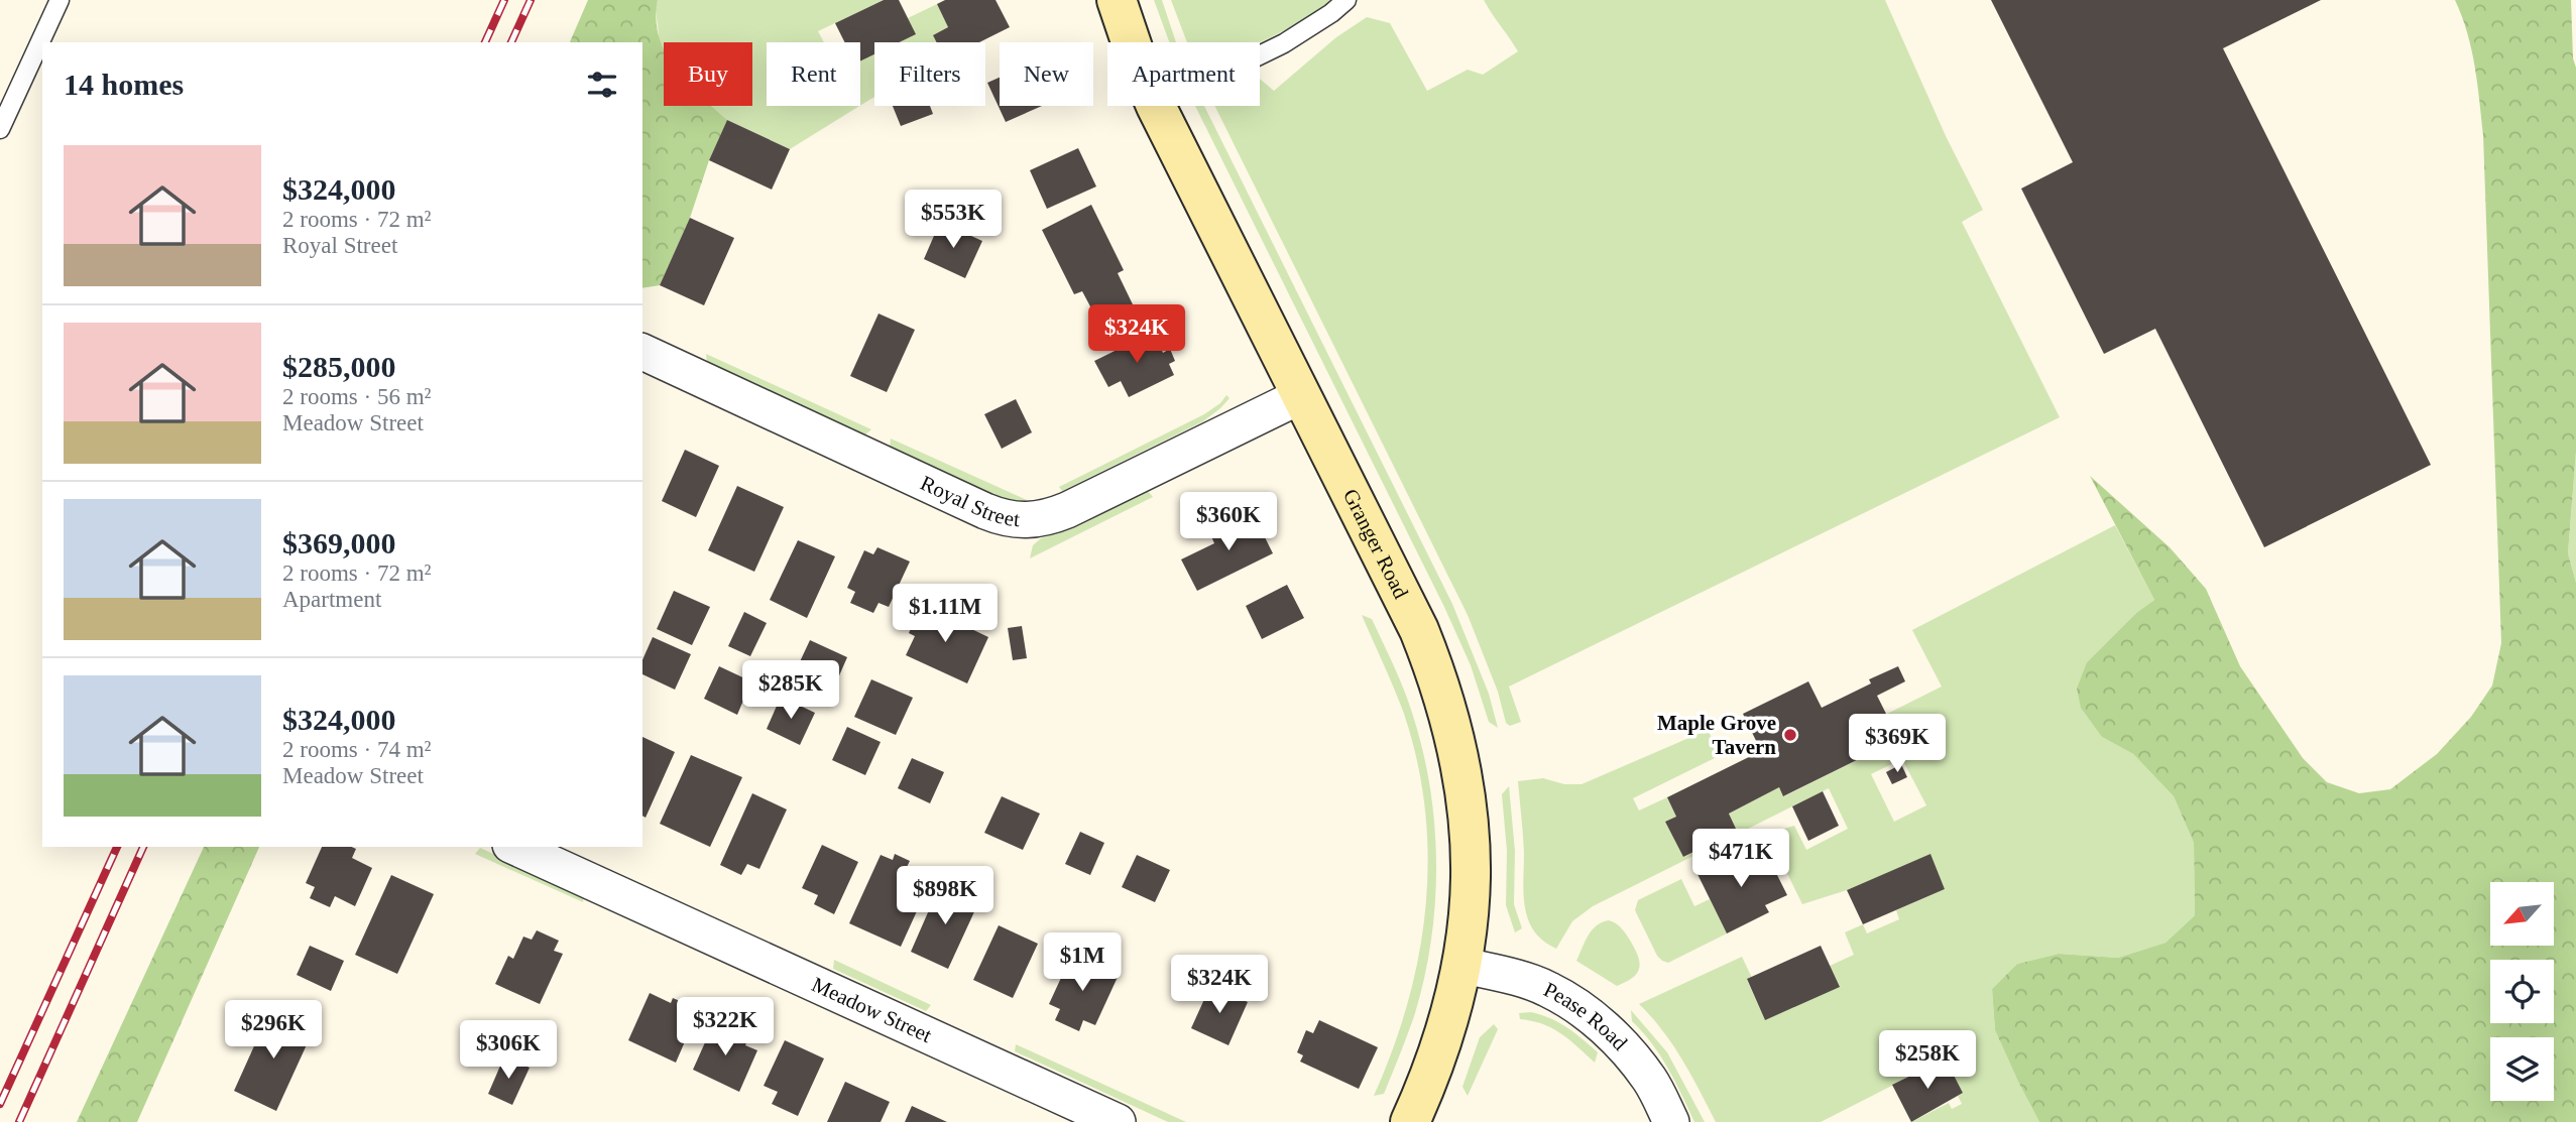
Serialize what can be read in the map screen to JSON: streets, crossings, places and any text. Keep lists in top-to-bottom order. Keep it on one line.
{"streets":{"street":["Royal Street","Granger Road","Meadow Street","Pease Road"]},"crossings":[["Royal Street","Granger Road"],["Granger Road","Pease Road"]],"places":["Maple Grove Tavern"],"north":"bottom left","page":{"chip":["Buy","Rent","Filters","New","Apartment"],"heading":"14 homes","list":[{"name":"$324,000","note":"2 rooms · 72 m² · Royal Street"},{"name":"$285,000","note":"2 rooms · 56 m² · Meadow Street"},{"name":"$369,000","note":"2 rooms · 72 m² · Apartment"},{"name":"$324,000","note":"2 rooms · 74 m² · Meadow Street"}],"price":["$553K","$324K","$360K","$1.11M","$285K","$369K","$471K","$898K","$1M","$324K","$322K","$296K","$306K","$258K"]}}
